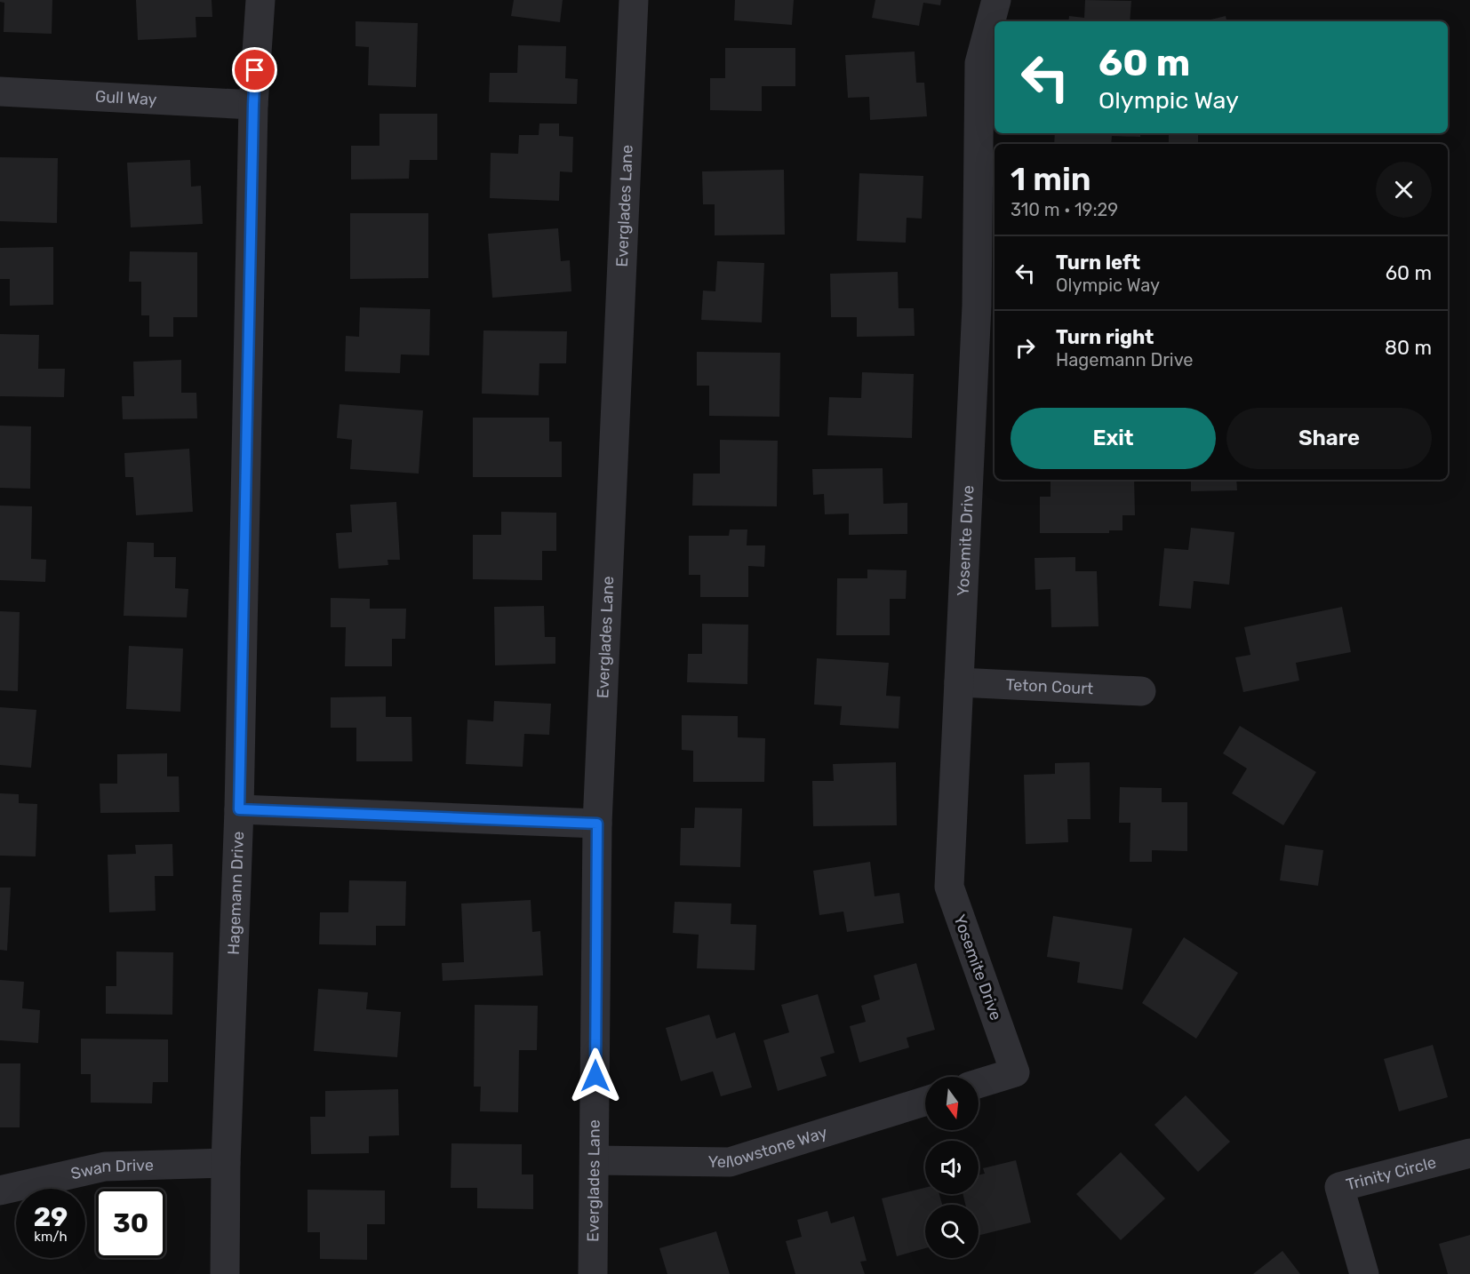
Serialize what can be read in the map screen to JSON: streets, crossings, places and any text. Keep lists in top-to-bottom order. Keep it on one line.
{"streets":{"street":["Gull Way","Everglades Lane","Yosemite Drive","Teton Court","Hagemann Drive","Yellowstone Way","Swan Drive","Trinity Circle"]},"crossings":[["Gull Way","Hagemann Drive"],["Everglades Lane","Yellowstone Way"],["Yosemite Drive","Teton Court"],["Hagemann Drive","Swan Drive"]],"north":"bottom","page":{"turn":["60 m","Olympic Way"],"heading":["1 min","310 m · 19:29"],"list":[{"name":"Turn left","note":"Olympic Way","value":"60 m"},{"name":"Turn right","note":"Hagemann Drive","value":"80 m"}],"buttons":["Exit","Share"],"speed":"29 km/h","limit":"30"}}
